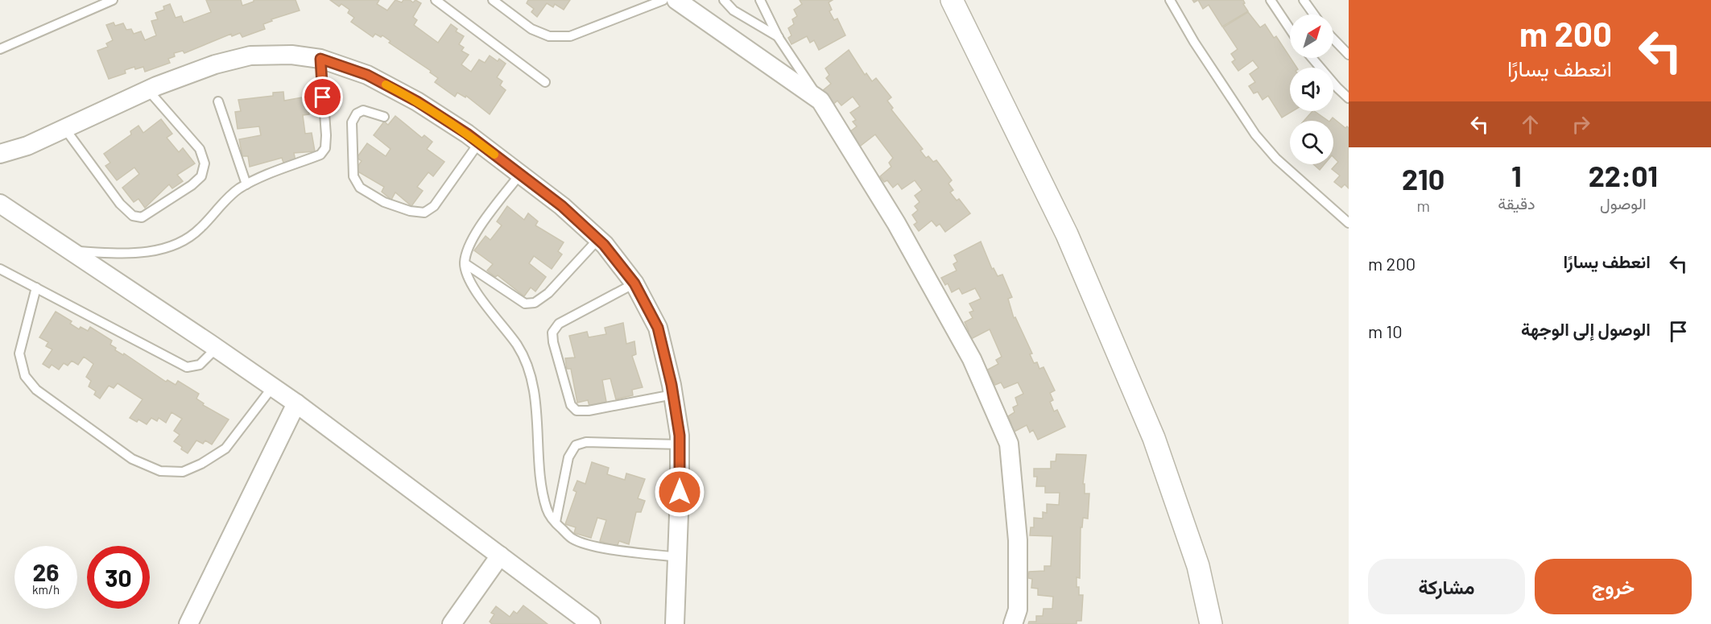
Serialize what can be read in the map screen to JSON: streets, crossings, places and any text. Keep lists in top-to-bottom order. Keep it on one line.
{"north":"top right","page":{"turn":["200 m","انعطف يسارًا"],"eta":["22:01","الوصول","1","دقيقة","210","m"],"list":[{"name":"انعطف يسارًا","value":"200 m"},{"name":"الوصول إلى الوجهة","value":"10 m"}],"speed":"26 km/h","limit":"30","buttons":["خروج","مشاركة"]}}
